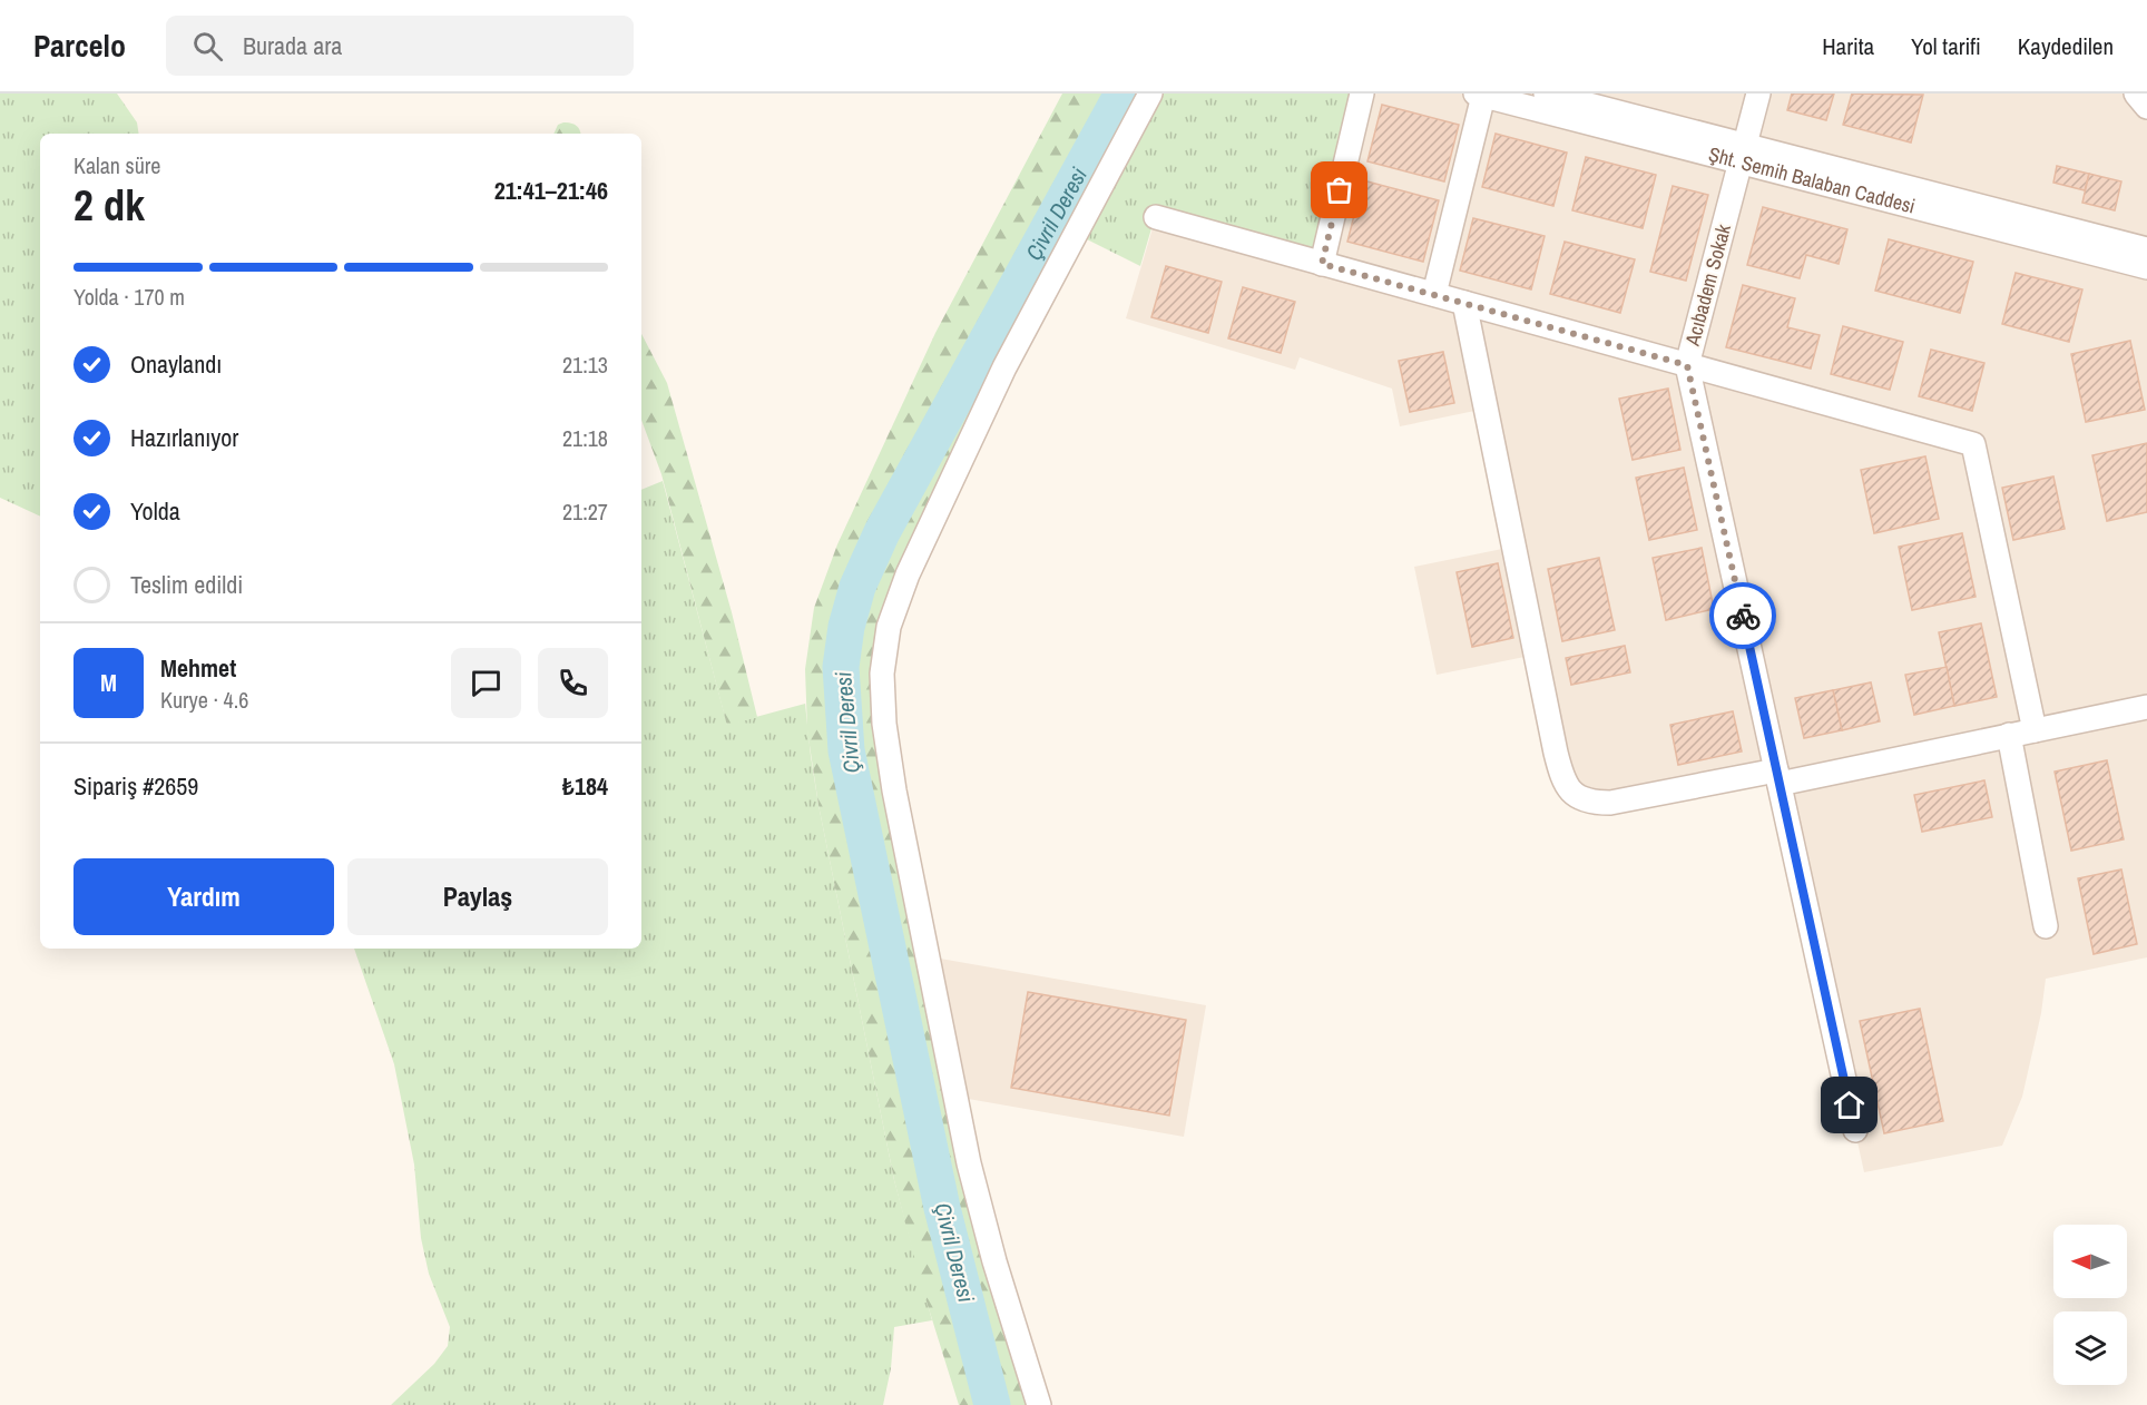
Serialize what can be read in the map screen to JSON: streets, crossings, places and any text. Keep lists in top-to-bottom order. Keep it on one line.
{"streets":{"street":["Şht. Semih Balaban Caddesi","Acıbadem Sokak"]},"crossings":[["Şht. Semih Balaban Caddesi","Acıbadem Sokak"]],"water":["Çivril Deresi"],"north":"left","page":{"header":"Parcelo","search":"Burada ara","nav":["Harita","Yol tarifi","Kaydedilen"],"heading":["2 dk","Kalan süre","21:41–21:46"],"panel":["Mehmet","Kurye · 4.6","Sipariş #2659","₺184"],"bar":"Yolda · 170 m","list":[["Onaylandı","21:13"],["Hazırlanıyor","21:18"],["Yolda","21:27"],"Teslim edildi"],"round":"M","buttons":["Yardım","Paylaş"]}}
